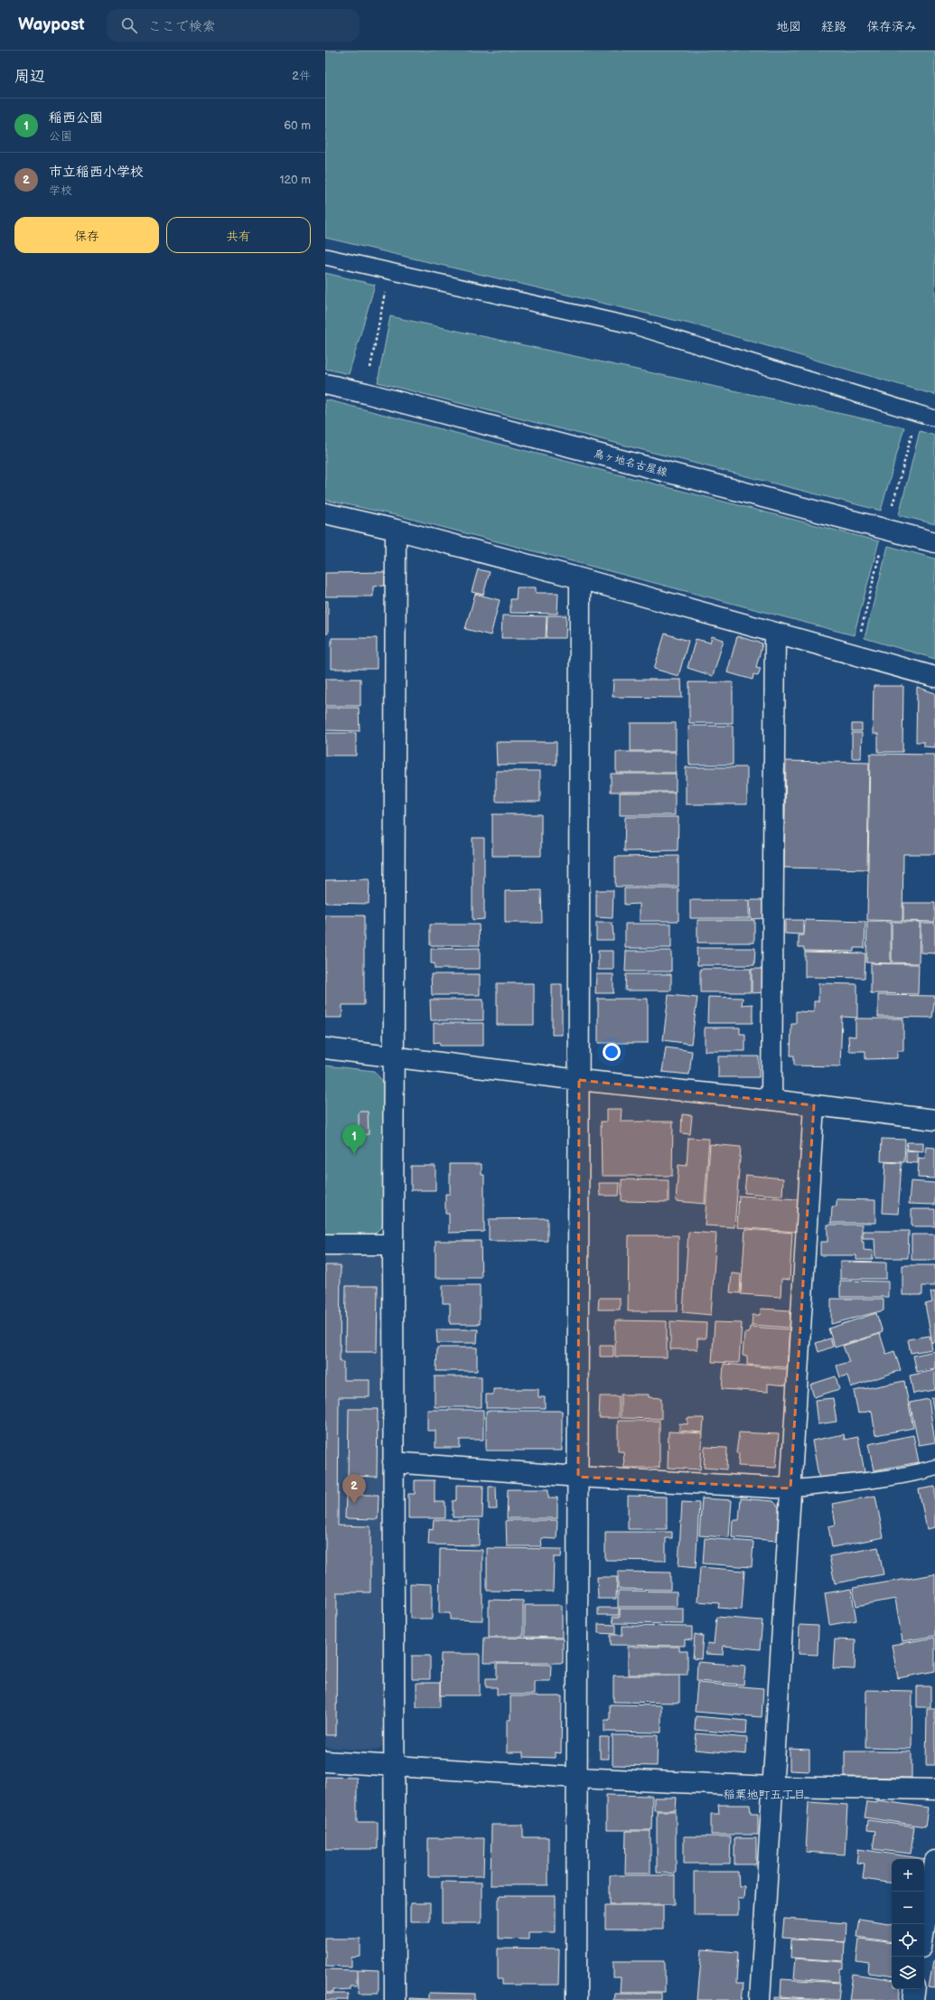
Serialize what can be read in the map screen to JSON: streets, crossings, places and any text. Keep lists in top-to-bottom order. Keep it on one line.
{"streets":{"street":["鳥ヶ地名古屋線"]},"districts":["稲葉地町五丁目"],"page":{"header":"Waypost","search":"ここで検索","nav":["地図","経路","保存済み"],"heading":["周辺","2件"],"list":[{"mark":"1","name":"稲西公園","note":"公園","value":"60 m"},{"mark":"2","name":"市立稲西小学校","note":"学校","value":"120 m"}],"buttons":["保存","共有"],"pins":["1","2"],"map_buttons":["+","−"]}}
